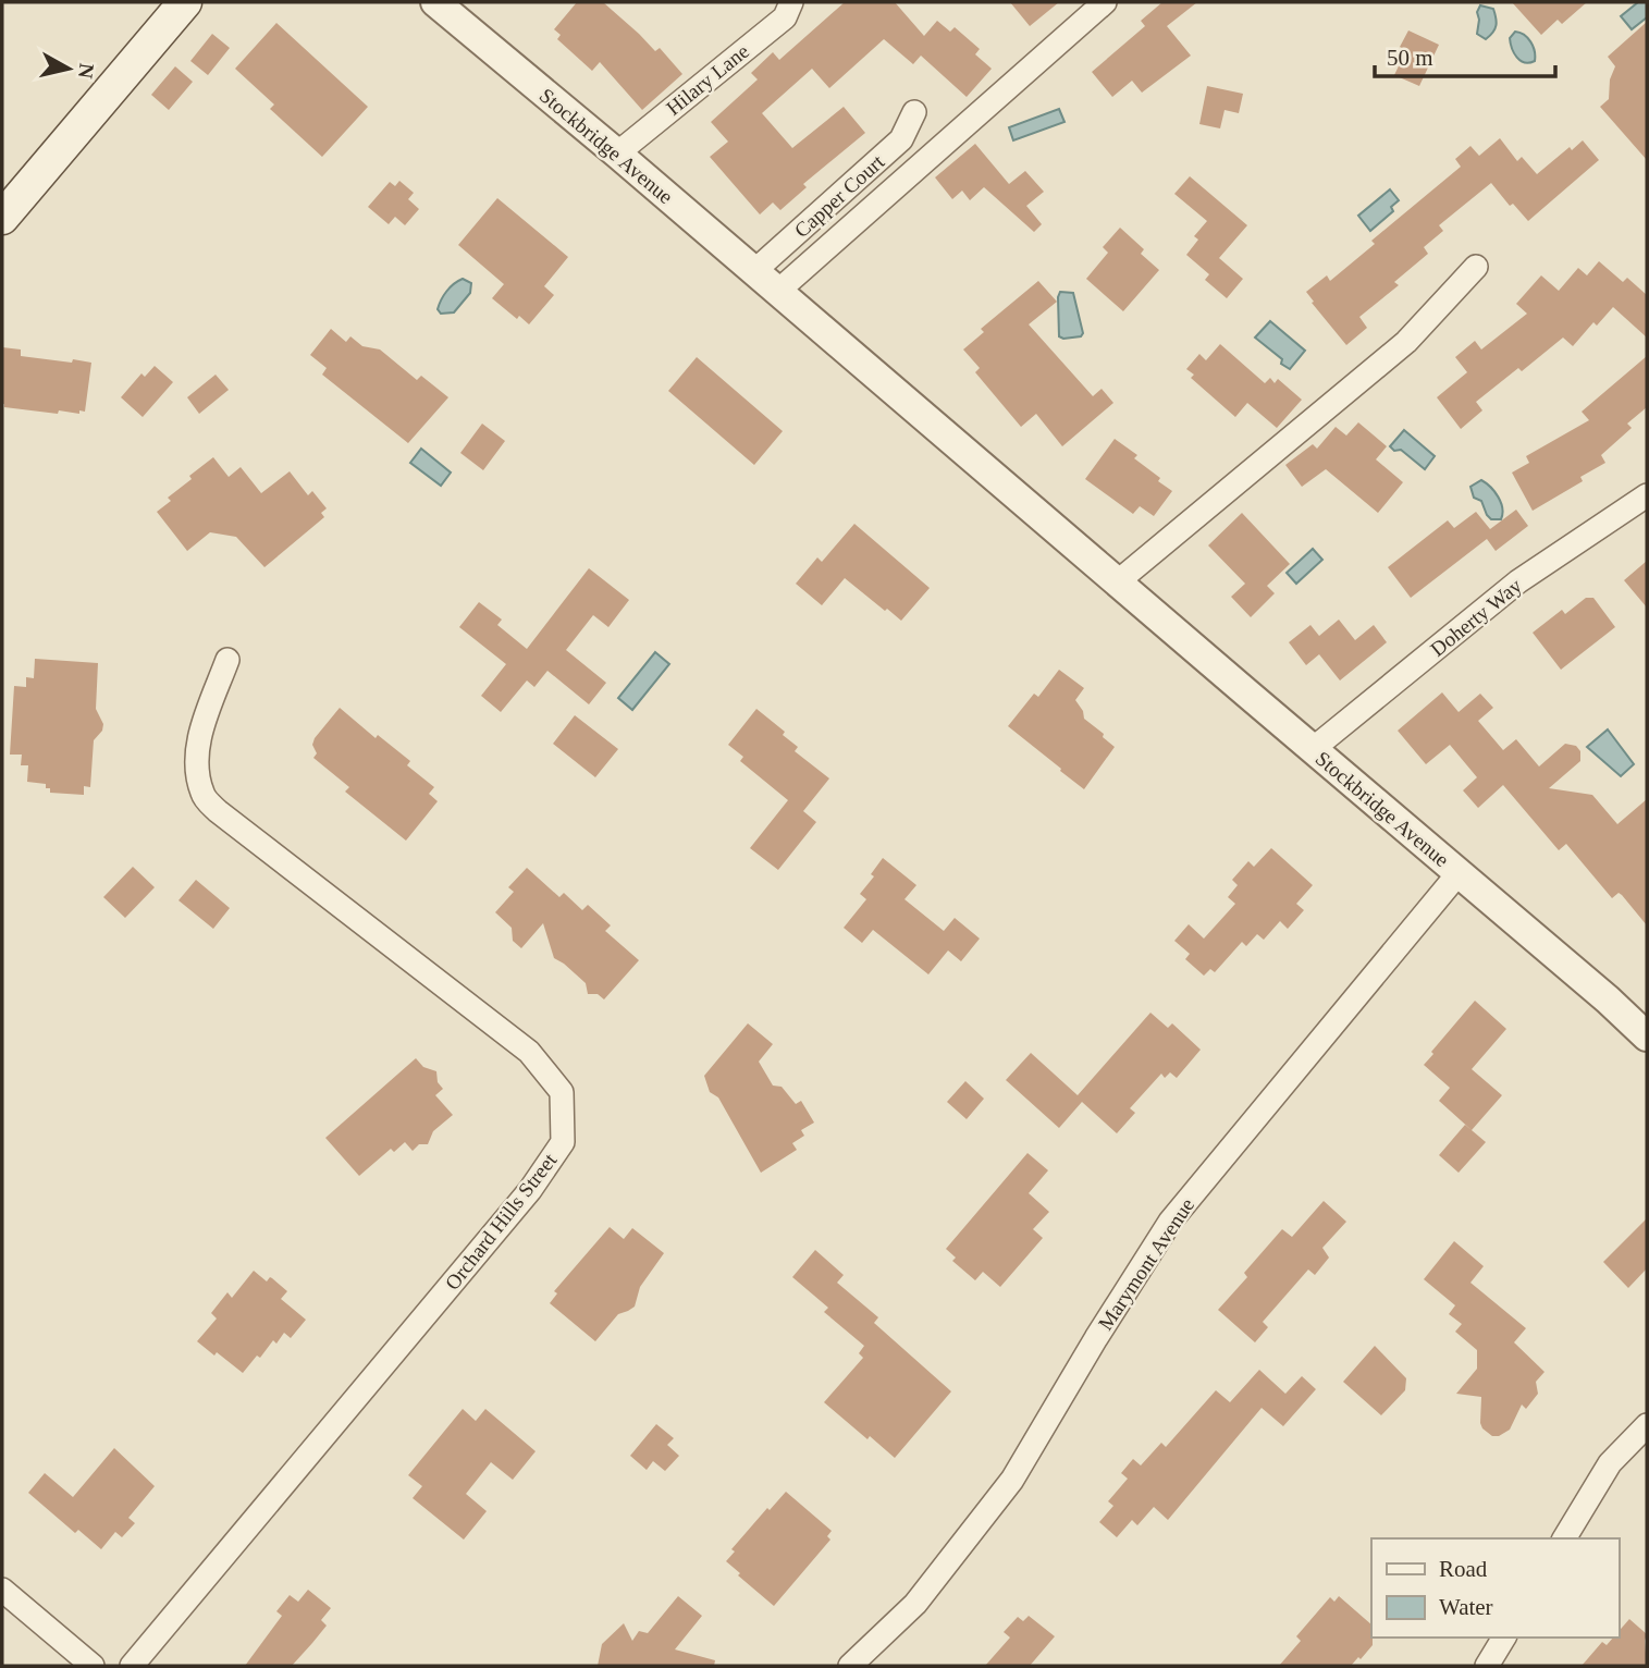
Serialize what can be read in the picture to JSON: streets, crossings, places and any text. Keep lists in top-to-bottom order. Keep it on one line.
{"streets":{"street":["Hilary Lane","Stockbridge Avenue","Capper Court","Doherty Way","Orchard Hills Street","Marymont Avenue"]},"crossings":[["Hilary Lane","Stockbridge Avenue"],["Stockbridge Avenue","Capper Court"],["Stockbridge Avenue","Doherty Way"],["Stockbridge Avenue","Marymont Avenue"]],"legend":["Road","Water"],"scale_bar":"50 m","north":"right"}
